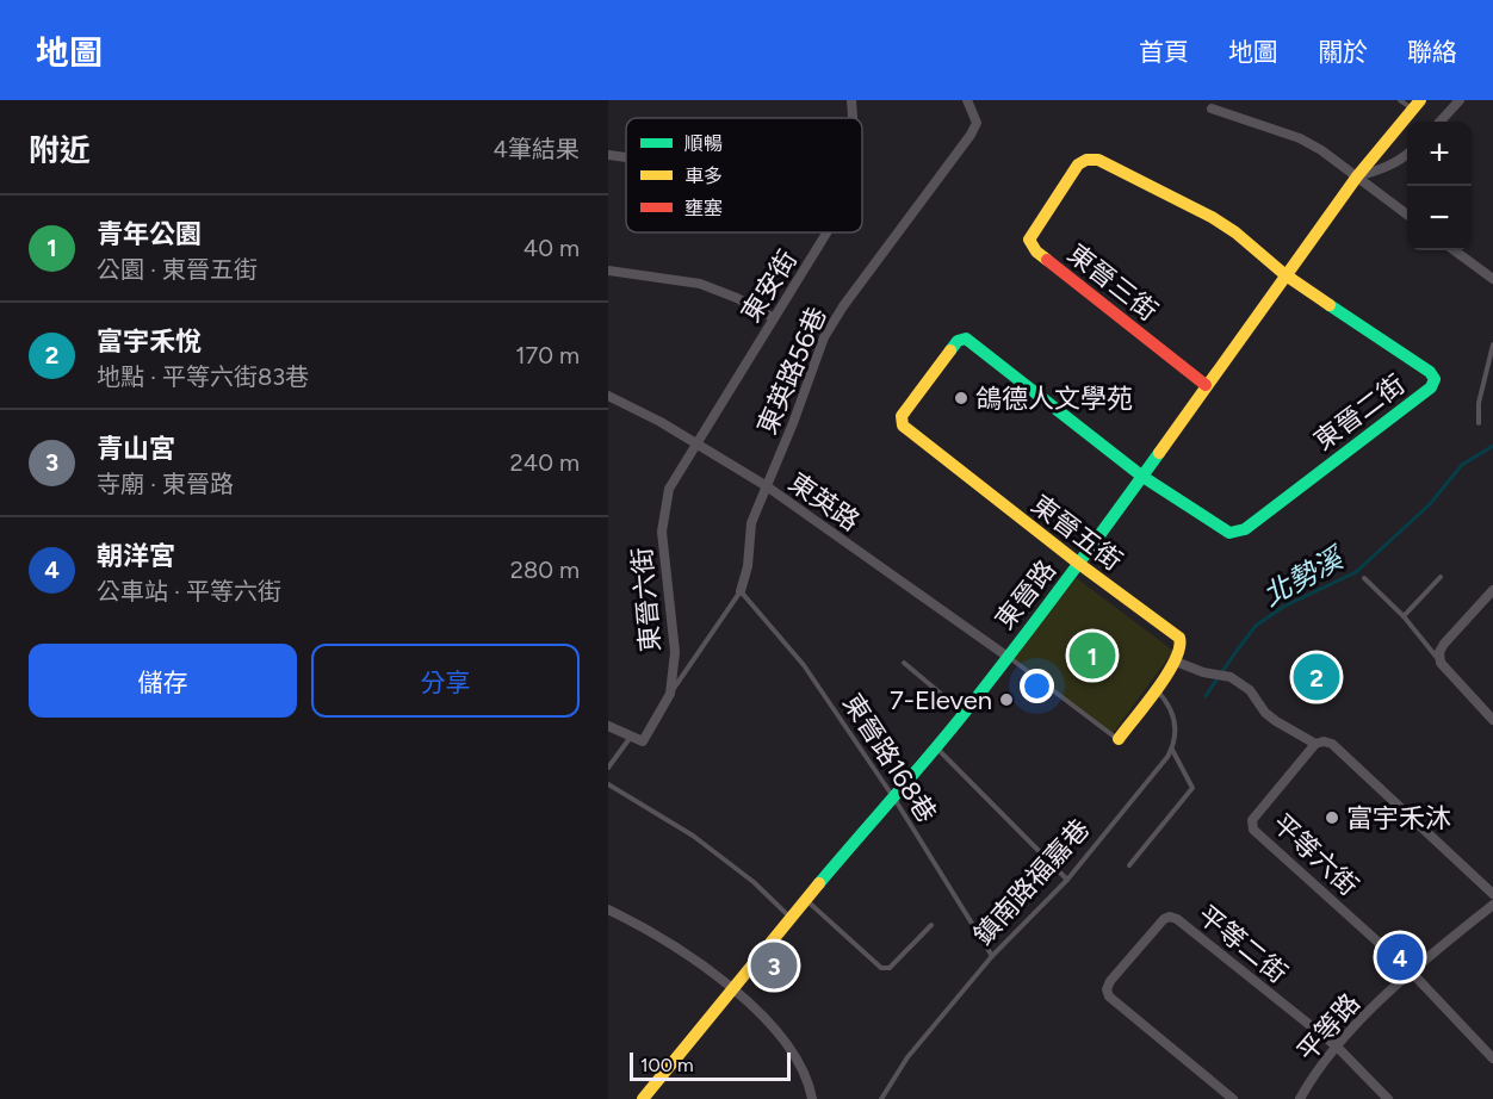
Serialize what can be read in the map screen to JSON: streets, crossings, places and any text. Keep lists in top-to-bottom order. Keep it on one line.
{"streets":{"street":["東晉三街","東安街","東英路56巷","東晉二街","東英路","東晉五街","東晉路","東晉六街","平等六街","平等二街","平等路"],"lane":["東晉路168巷","鎮南路福嘉巷"]},"crossings":[["東晉三街","東晉二街"],["東晉三街","東晉路"],["東安街","東英路"],["東安街","東晉六街"],["東英路56巷","東英路"],["東英路56巷","東晉路168巷"],["東晉二街","東晉五街"],["東晉二街","東晉路"],["東英路","東晉路"],["東英路","東晉六街"],["東晉五街","東晉路"],["東晉路","東晉路168巷"],["東晉路168巷","鎮南路福嘉巷"],["平等六街","平等路"],["平等二街","平等路"]],"water":["北勢溪"],"places":["鴿德人文學苑","7-Eleven","富宇禾沐"],"legend":["順暢","車多","壅塞"],"scale_bar":"100 m","page":{"header":"地圖","nav":["首頁","地圖","關於","聯絡"],"heading":["附近","4筆結果"],"map_buttons":["+","−"],"list":[{"mark":"1","name":"青年公園","note":"公園 · 東晉五街","value":"40 m"},{"mark":"2","name":"富宇禾悅","note":"地點 · 平等六街83巷","value":"170 m"},{"mark":"3","name":"青山宮","note":"寺廟 · 東晉路","value":"240 m"},{"mark":"4","name":"朝洋宮","note":"公車站 · 平等六街","value":"280 m"}],"buttons":["儲存","分享"],"pins":["1","2","4","3"],"scale":"100 m"}}
